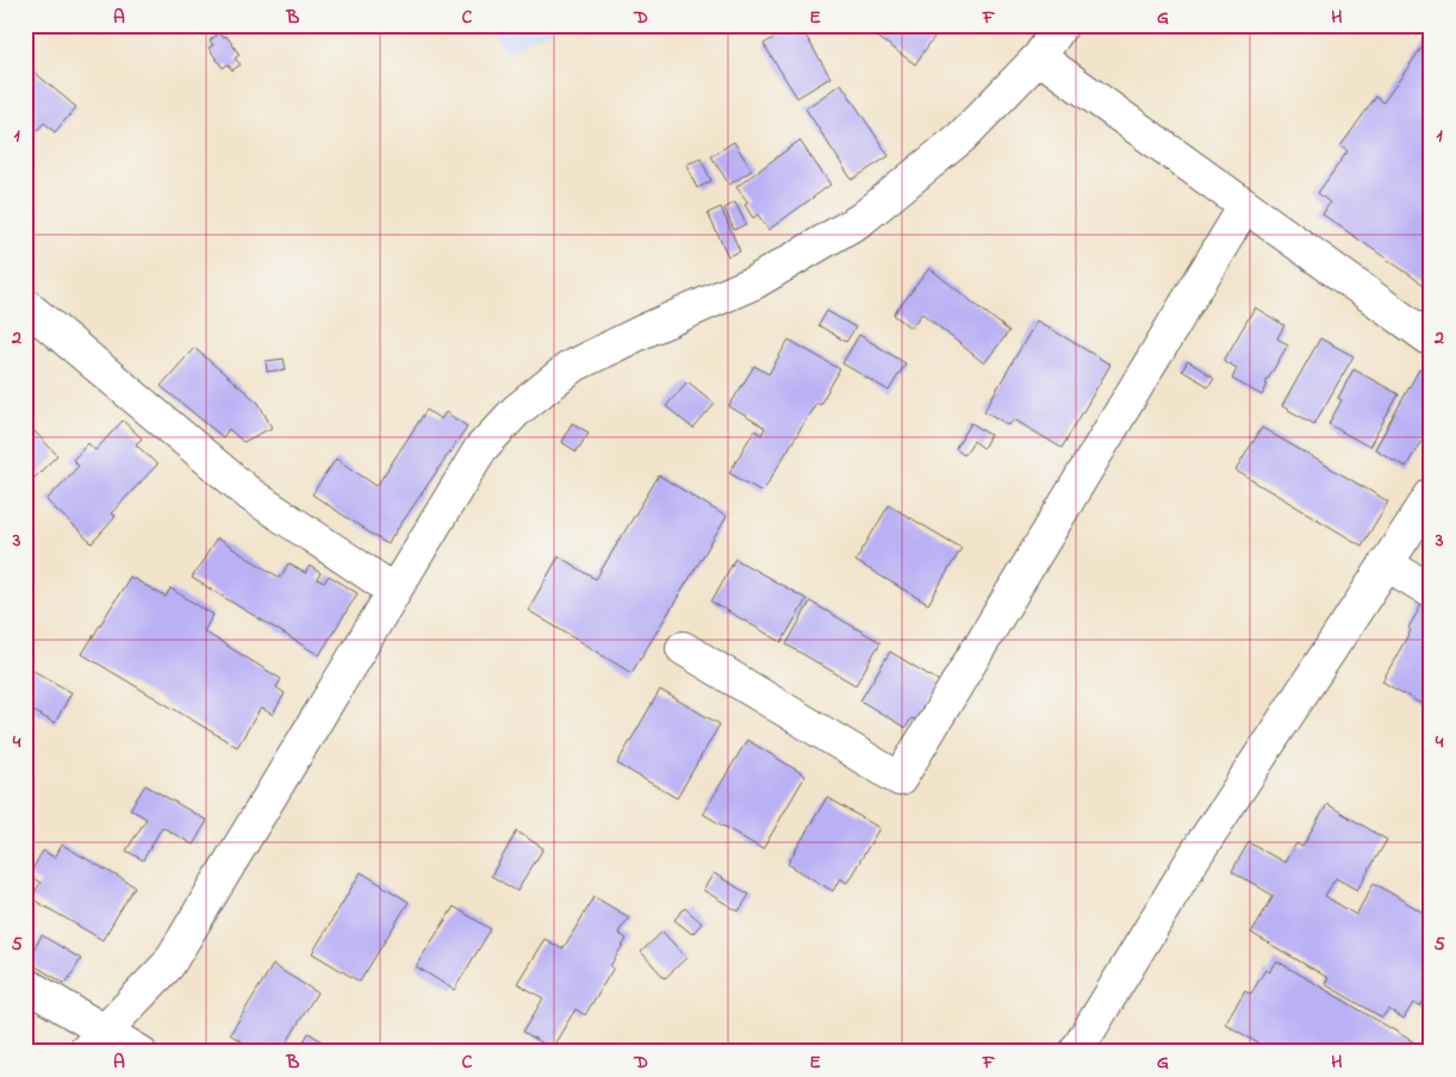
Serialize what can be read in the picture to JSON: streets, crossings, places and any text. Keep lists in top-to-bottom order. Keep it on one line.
{"grid":{"columns":["A","B","C","D","E","F","G","H"],"rows":["1","2","3","4","5"]}}
